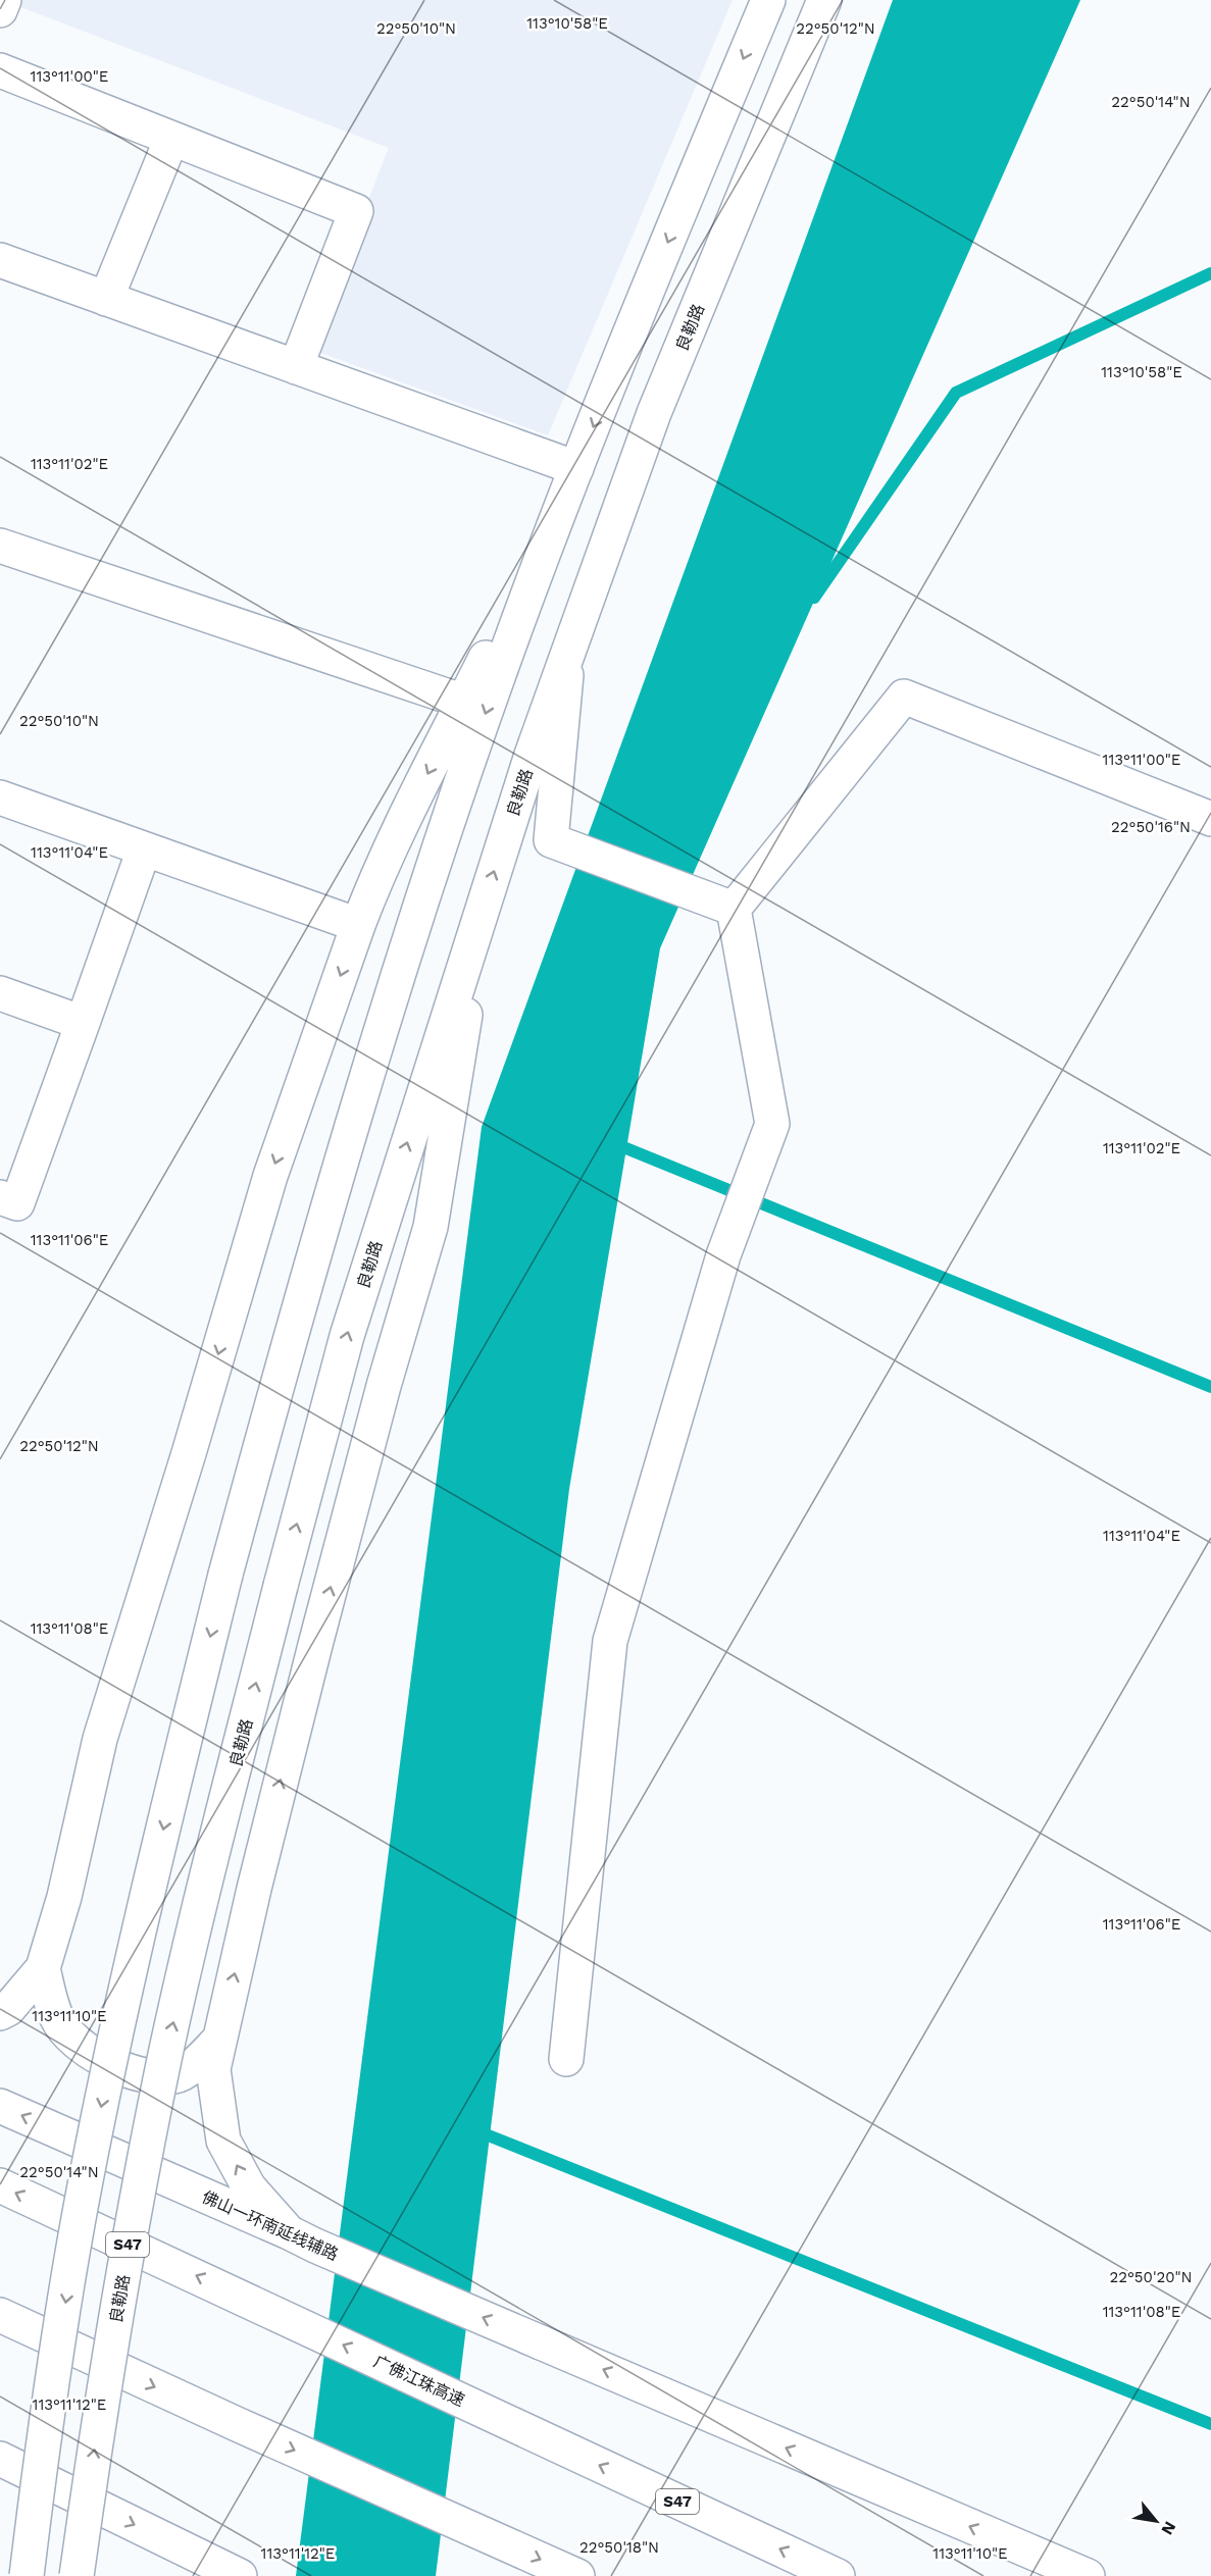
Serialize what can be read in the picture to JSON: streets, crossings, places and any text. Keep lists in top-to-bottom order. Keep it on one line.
{"streets":{"main road":["良勒路","佛山一环南延线辅路","S47","广佛江珠高速"]},"north":"bottom right","coordinates":["113°10'58\"E","22°50'10\"N","22°50'12\"N","113°11'00\"E","22°50'14\"N","113°11'02\"E","22°50'16\"N","113°11'04\"E","113°11'06\"E","113°11'08\"E","113°11'10\"E","22°50'20\"N","113°11'12\"E","22°50'18\"N"]}
